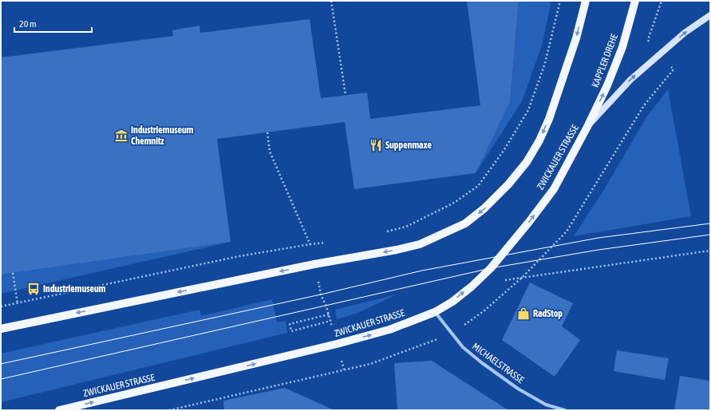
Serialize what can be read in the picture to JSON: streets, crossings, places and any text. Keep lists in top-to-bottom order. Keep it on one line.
{"streets":{"main road":["KAPPLER DREHE","ZWICKAUER STRASSE"],"street":["MICHAELSTRASSE"]},"crossings":[["KAPPLER DREHE","ZWICKAUER STRASSE"],["ZWICKAUER STRASSE","MICHAELSTRASSE"]],"one_way":["KAPPLER DREHE","ZWICKAUER STRASSE"],"places":{"museum":["Industriemuseum Chemnitz"],"restaurant":["Suppenmaxe"],"bus stop":["Industriemuseum"],"shop":["RadStop"]},"scale_bar":"20 m"}
